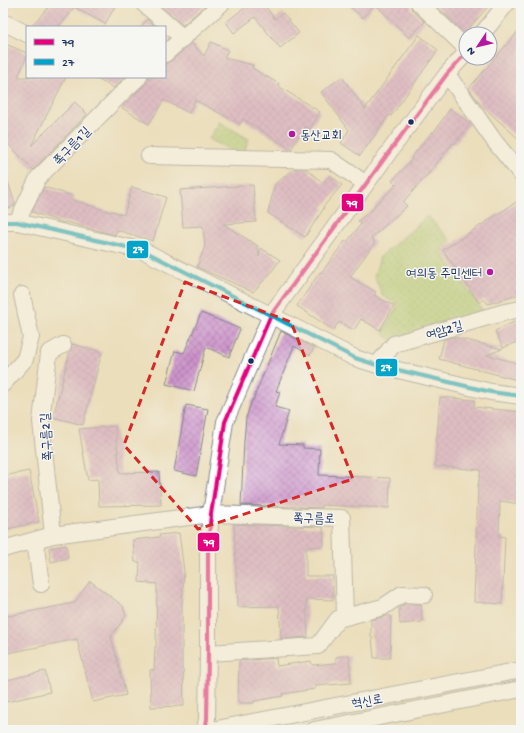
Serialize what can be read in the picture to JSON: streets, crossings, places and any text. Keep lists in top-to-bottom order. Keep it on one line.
{"streets":{"street":["쪽구름1길","여암2길","쪽구름2길","쪽구름로","혁신로"]},"crossings":[["쪽구름1길","여암2길"]],"places":["동산교회","여의동 주민센터"],"lines":["transit line 79","transit line 27"],"legend":["79","27"],"north":"bottom left"}
